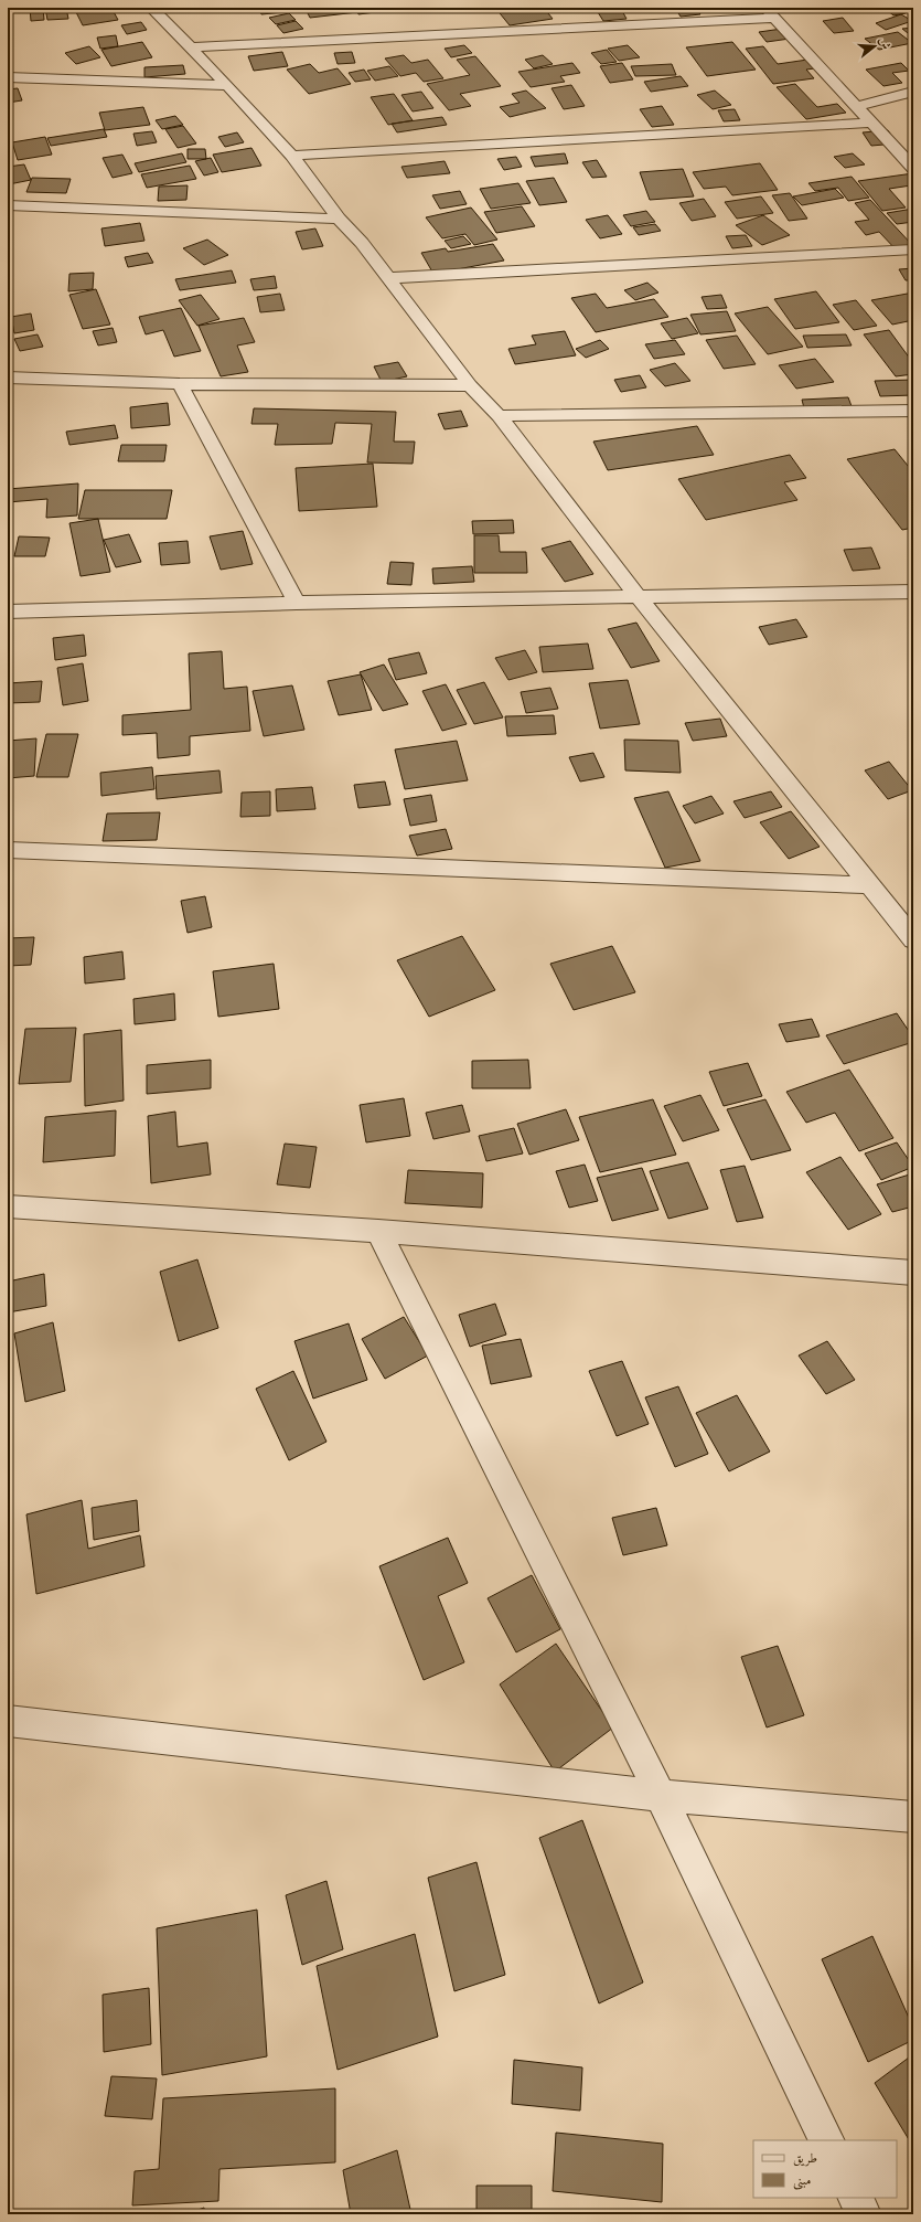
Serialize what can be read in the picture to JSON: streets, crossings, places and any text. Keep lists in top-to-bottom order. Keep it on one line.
{"legend":["طريق","مبنى"],"north":"right"}
